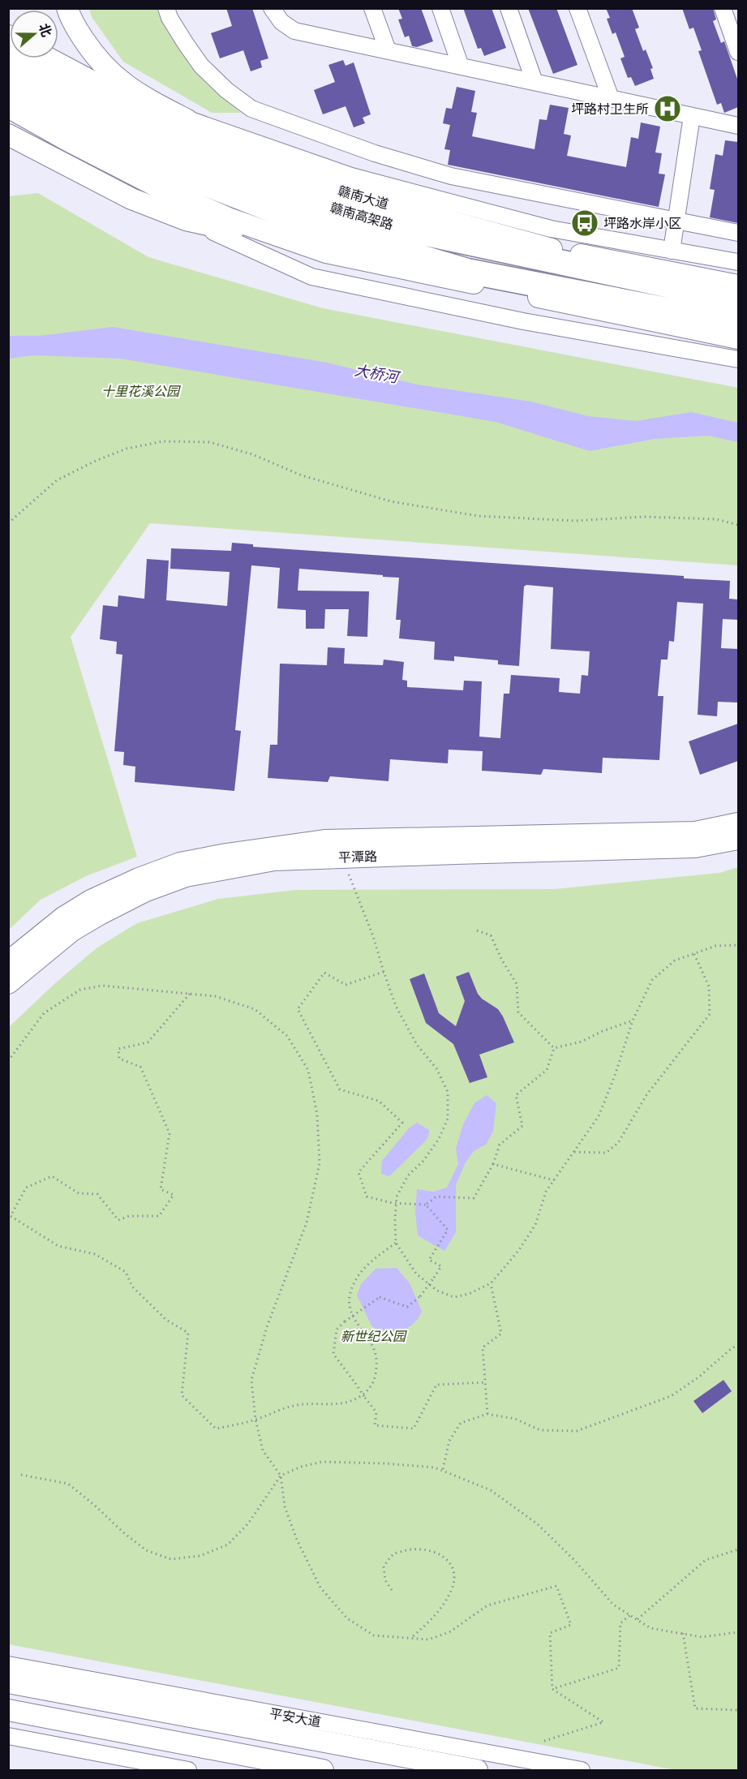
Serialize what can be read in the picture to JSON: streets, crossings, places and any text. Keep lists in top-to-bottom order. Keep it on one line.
{"streets":{"highway":["赣南高架路"],"main road":["赣南大道","平潭路","平安大道"]},"water":["大桥河"],"parks":["十里花溪公园","新世纪公园"],"places":{"hospital":["坪路村卫生所"],"bus stop":["坪路水岸小区"]},"north":"right"}
